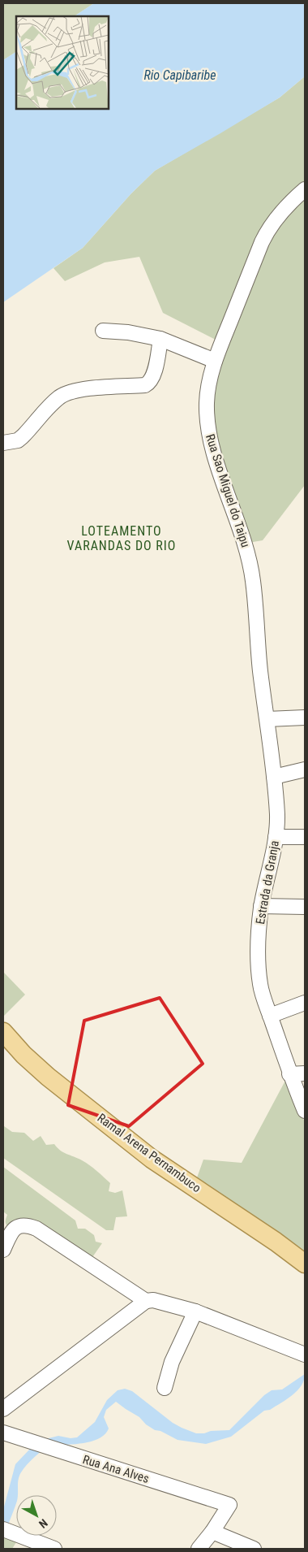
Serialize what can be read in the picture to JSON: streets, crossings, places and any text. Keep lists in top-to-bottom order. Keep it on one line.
{"streets":{"main road":["Ramal Arena Pernambuco"],"street":["Rua Sao Miguel do Taipu","Estrada da Granja","Rua Ana Alves"]},"crossings":[["Rua Sao Miguel do Taipu","Estrada da Granja"]],"districts":["LOTEAMENTO VARANDAS DO RIO"],"water":["Rio Capibaribe"],"north":"bottom right"}
